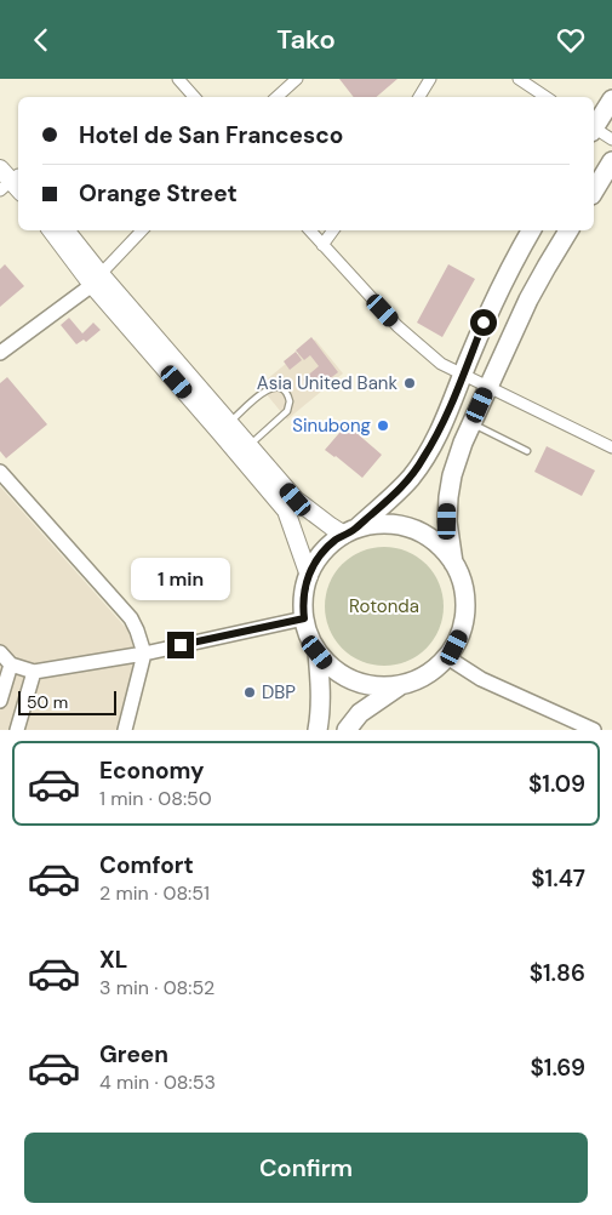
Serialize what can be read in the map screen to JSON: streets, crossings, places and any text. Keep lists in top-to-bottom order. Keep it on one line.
{"parks":["Rotonda"],"places":["Asia United Bank","Sinubong","DBP"],"scale_bar":"50 m","page":{"header":"Tako","banner":["Hotel de San Francesco","Orange Street"],"bubble":"1 min","scale":"50 m","list":[{"name":"Economy","note":"1 min · 08:50","value":"$1.09"},{"name":"Comfort","note":"2 min · 08:51","value":"$1.47"},{"name":"XL","note":"3 min · 08:52","value":"$1.86"},{"name":"Green","note":"4 min · 08:53","value":"$1.69"}],"buttons":"Confirm"}}
